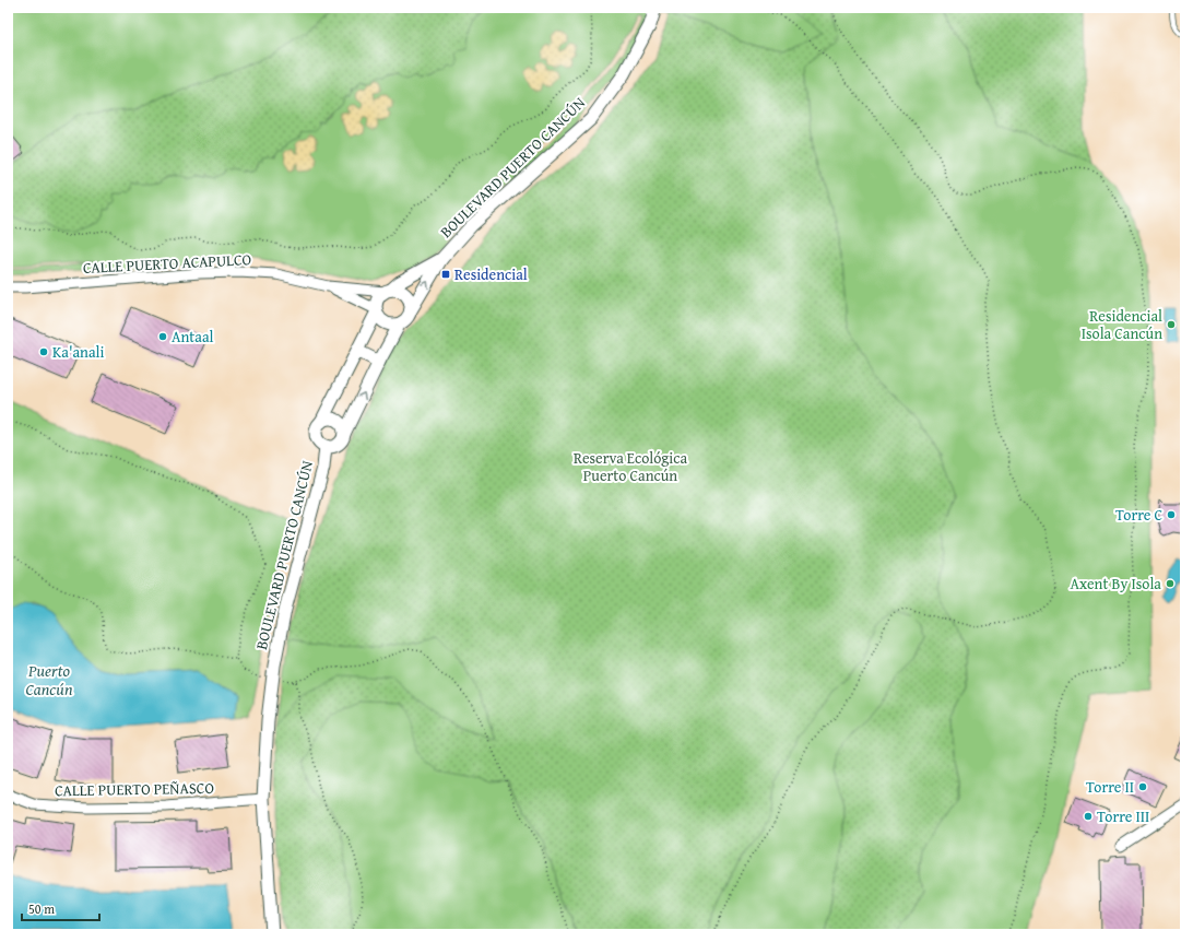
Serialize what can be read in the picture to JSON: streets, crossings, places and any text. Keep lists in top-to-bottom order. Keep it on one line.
{"streets":{"street":["BOULEVARD PUERTO CANCÚN","CALLE PUERTO ACAPULCO","CALLE PUERTO PEÑASCO"]},"crossings":[["BOULEVARD PUERTO CANCÚN","CALLE PUERTO ACAPULCO"],["BOULEVARD PUERTO CANCÚN","CALLE PUERTO PEÑASCO"]],"water":["Puerto Cancún"],"parks":["Reserva Ecológica Puerto Cancún"],"places":{"transit":["Residencial"],"other":["Residencial Isola Cancún","Antaal","Ka'anali","Torre C","Axent By Isola","Torre II","Torre III"]},"scale_bar":"50 m"}
